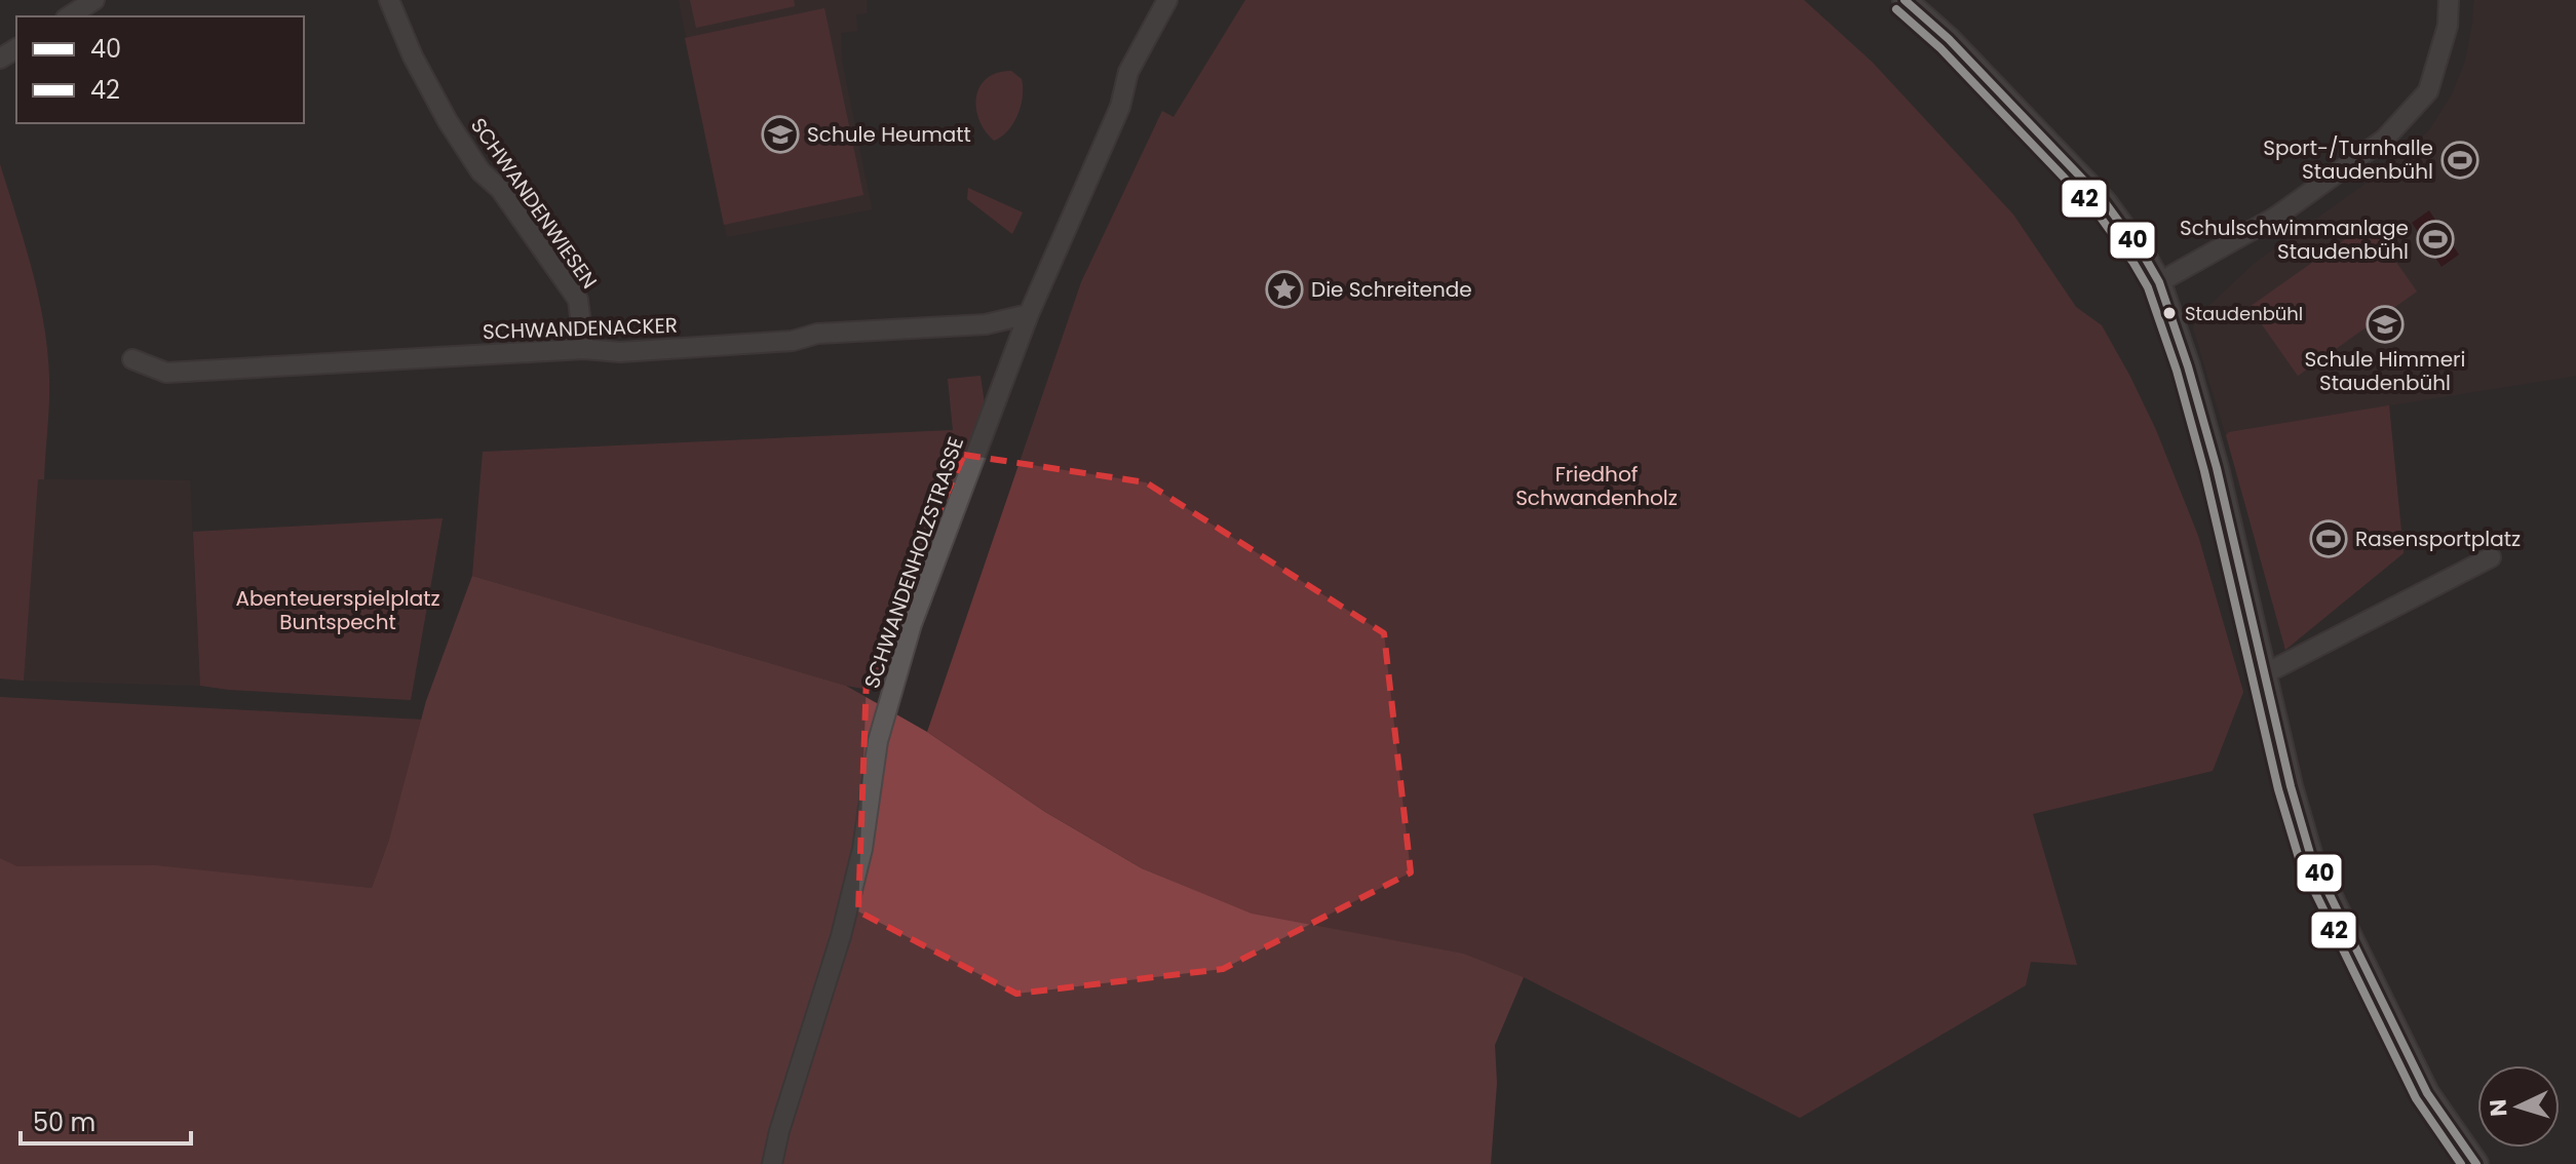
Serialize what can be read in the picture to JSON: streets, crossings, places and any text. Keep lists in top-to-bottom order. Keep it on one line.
{"streets":{"street":["SCHWANDENWIESEN","SCHWANDENACKER","SCHWANDENHOLZSTRASSE"]},"crossings":[["SCHWANDENWIESEN","SCHWANDENACKER"],["SCHWANDENACKER","SCHWANDENHOLZSTRASSE"]],"parks":["Friedhof Schwandenholz","Abenteuerspielplatz Buntspecht"],"places":{"school or university":["Schule Heumatt","Schule Himmeri Staudenbühl"],"sports":["Sport-/Turnhalle Staudenbühl","Schulschwimmanlage Staudenbühl","Rasensportplatz"],"place":["Die Schreitende"],"other":["Staudenbühl"]},"lines":["transit line 40","transit line 42"],"legend":["40","42"],"scale_bar":"50 m","north":"left"}
